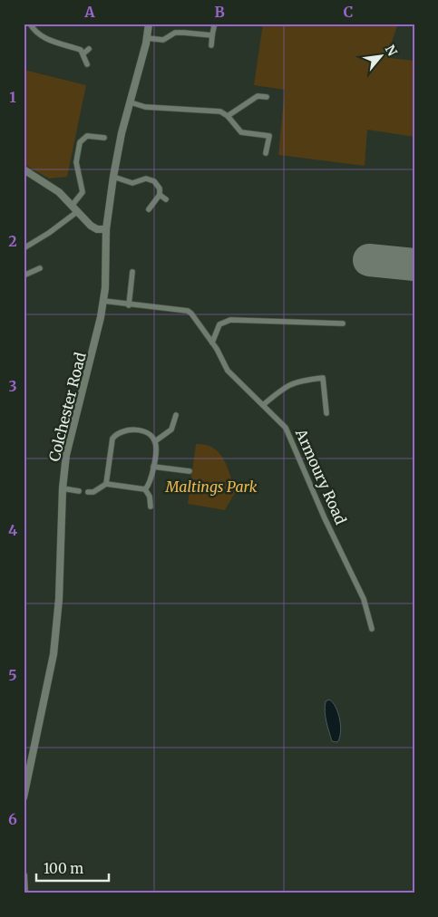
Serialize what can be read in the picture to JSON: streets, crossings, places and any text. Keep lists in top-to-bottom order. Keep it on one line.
{"streets":{"main road":["Colchester Road"],"street":["Armoury Road"]},"crossings":[["Colchester Road","Armoury Road"]],"parks":["Maltings Park"],"scale_bar":"100 m","north":"top right","grid":{"columns":["A","B","C"],"rows":["1","2","3","4","5","6"]}}
